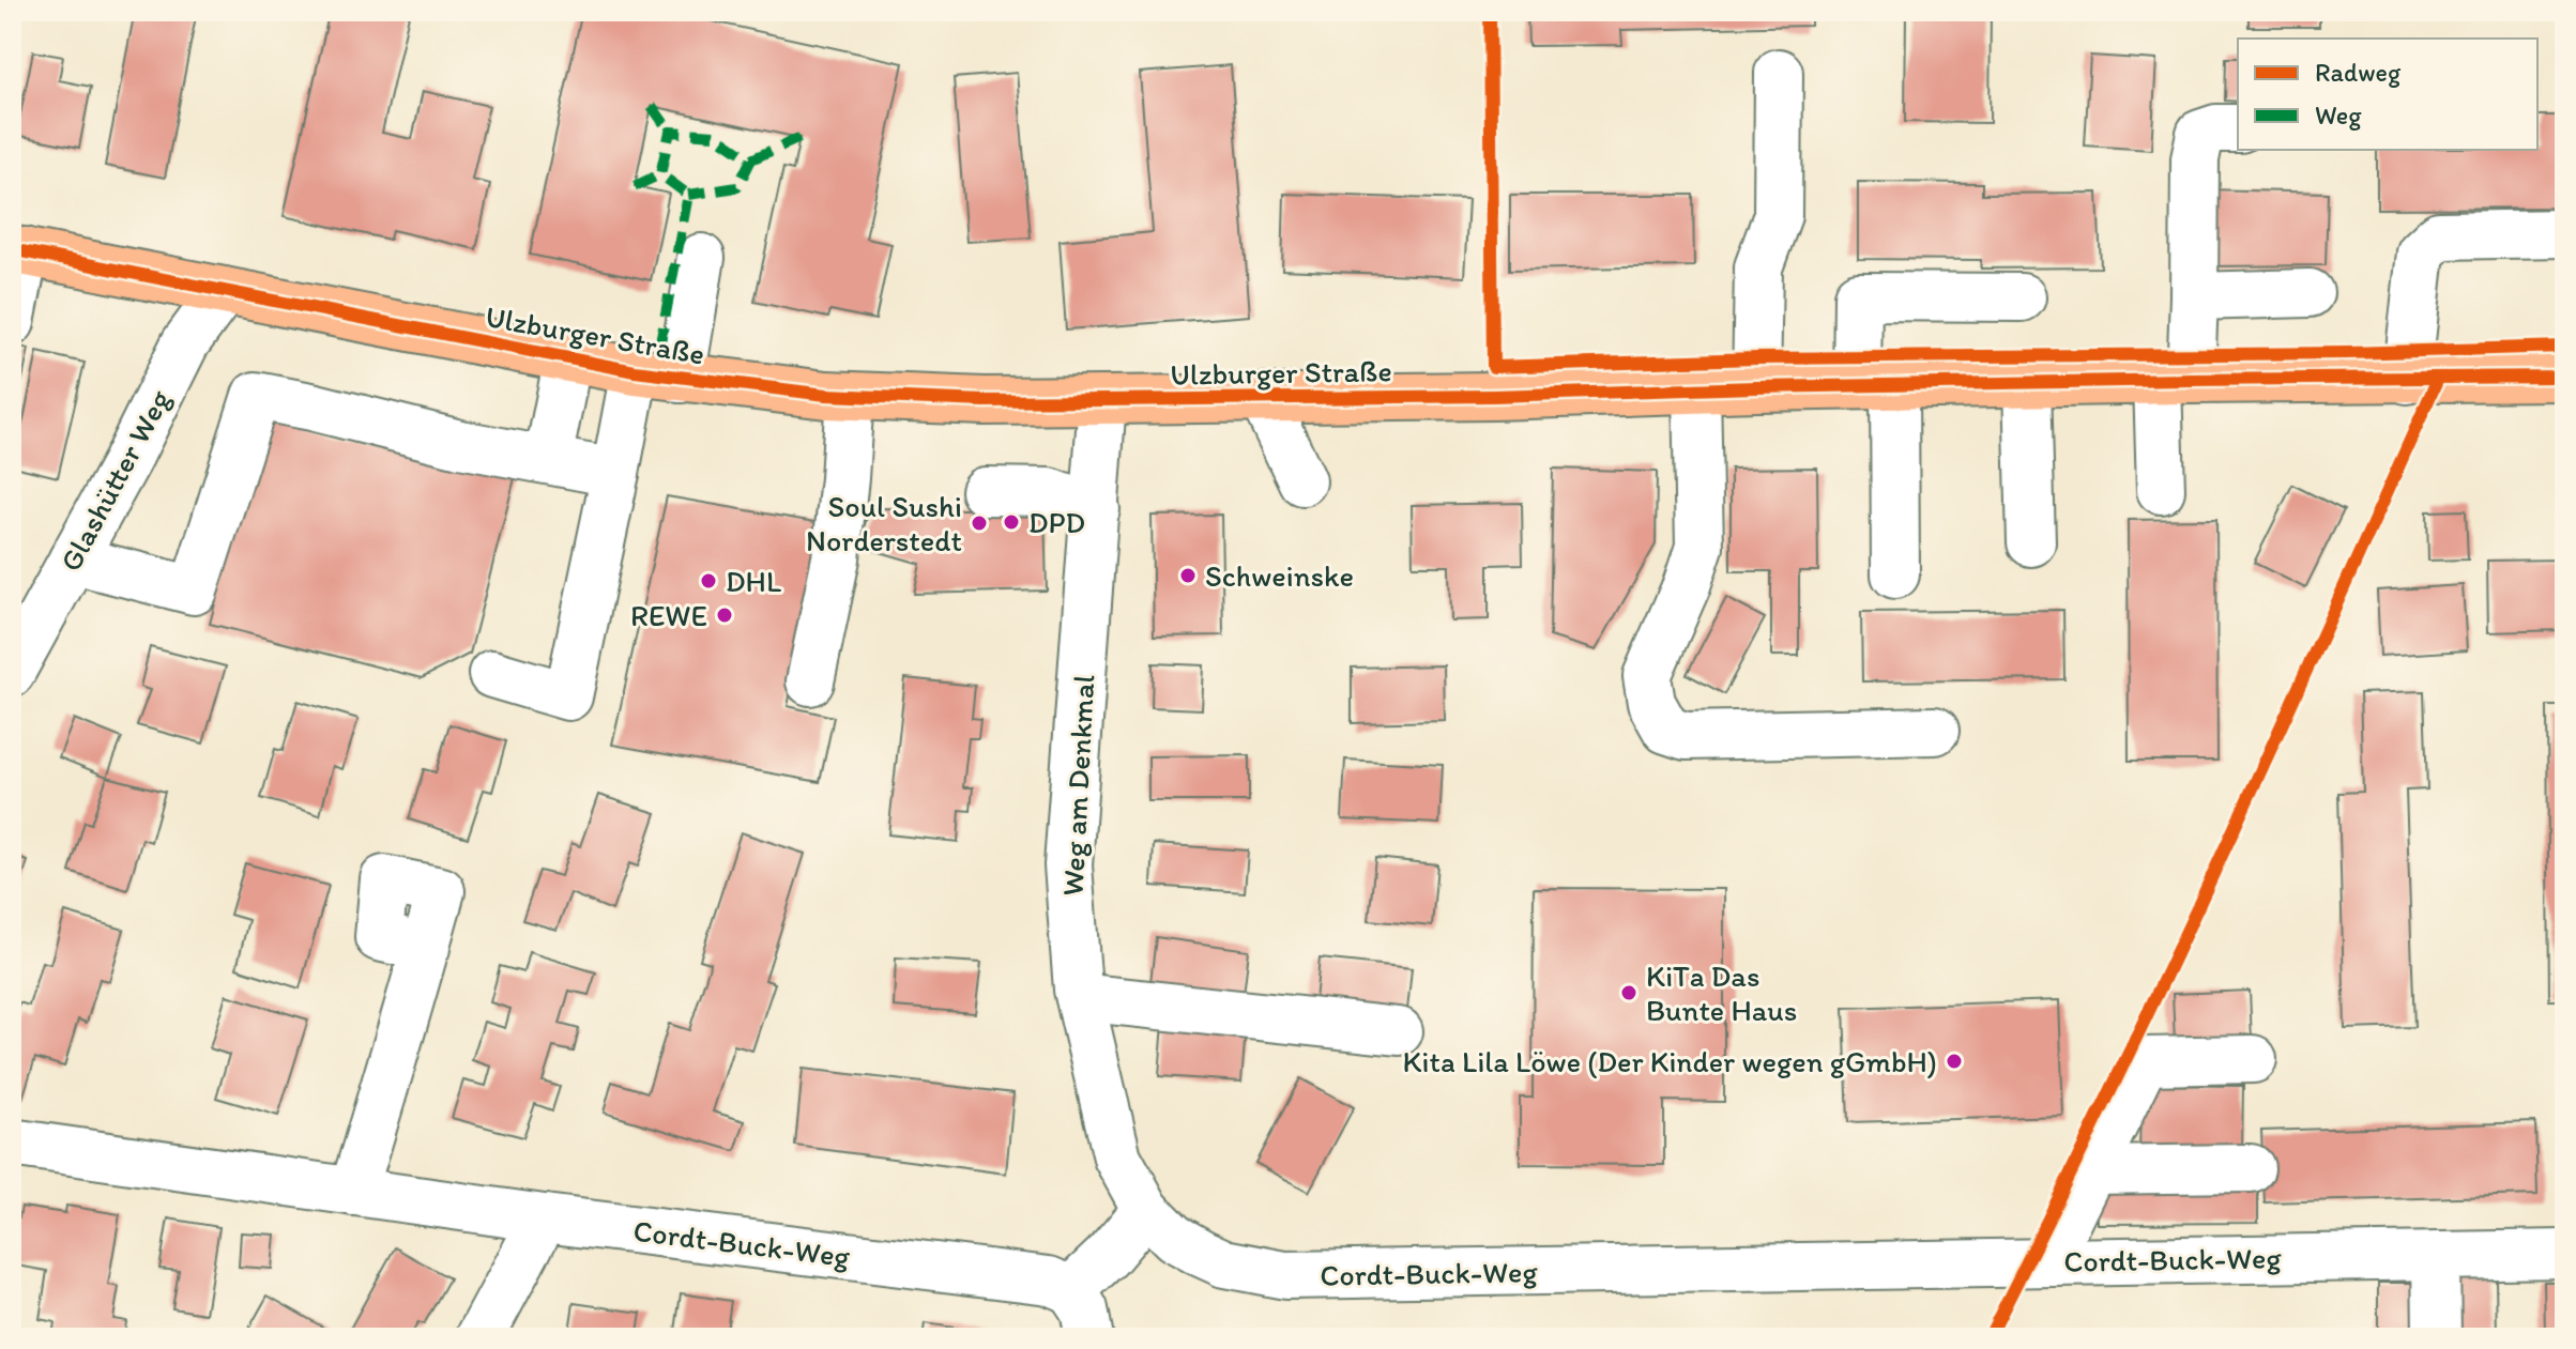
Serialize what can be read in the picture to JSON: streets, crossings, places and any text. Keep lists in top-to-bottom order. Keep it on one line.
{"streets":{"main road":["Ulzburger Straße"],"street":["Glashütter Weg","Weg am Denkmal","Cordt-Buck-Weg"]},"crossings":[["Ulzburger Straße","Glashütter Weg"],["Ulzburger Straße","Weg am Denkmal"],["Weg am Denkmal","Cordt-Buck-Weg"]],"places":["DPD","Soul Sushi Norderstedt","Schweinske","DHL","REWE","KiTa Das Bunte Haus","Kita Lila Löwe (Der Kinder wegen gGmbH)"],"legend":["Radweg","Weg"]}
